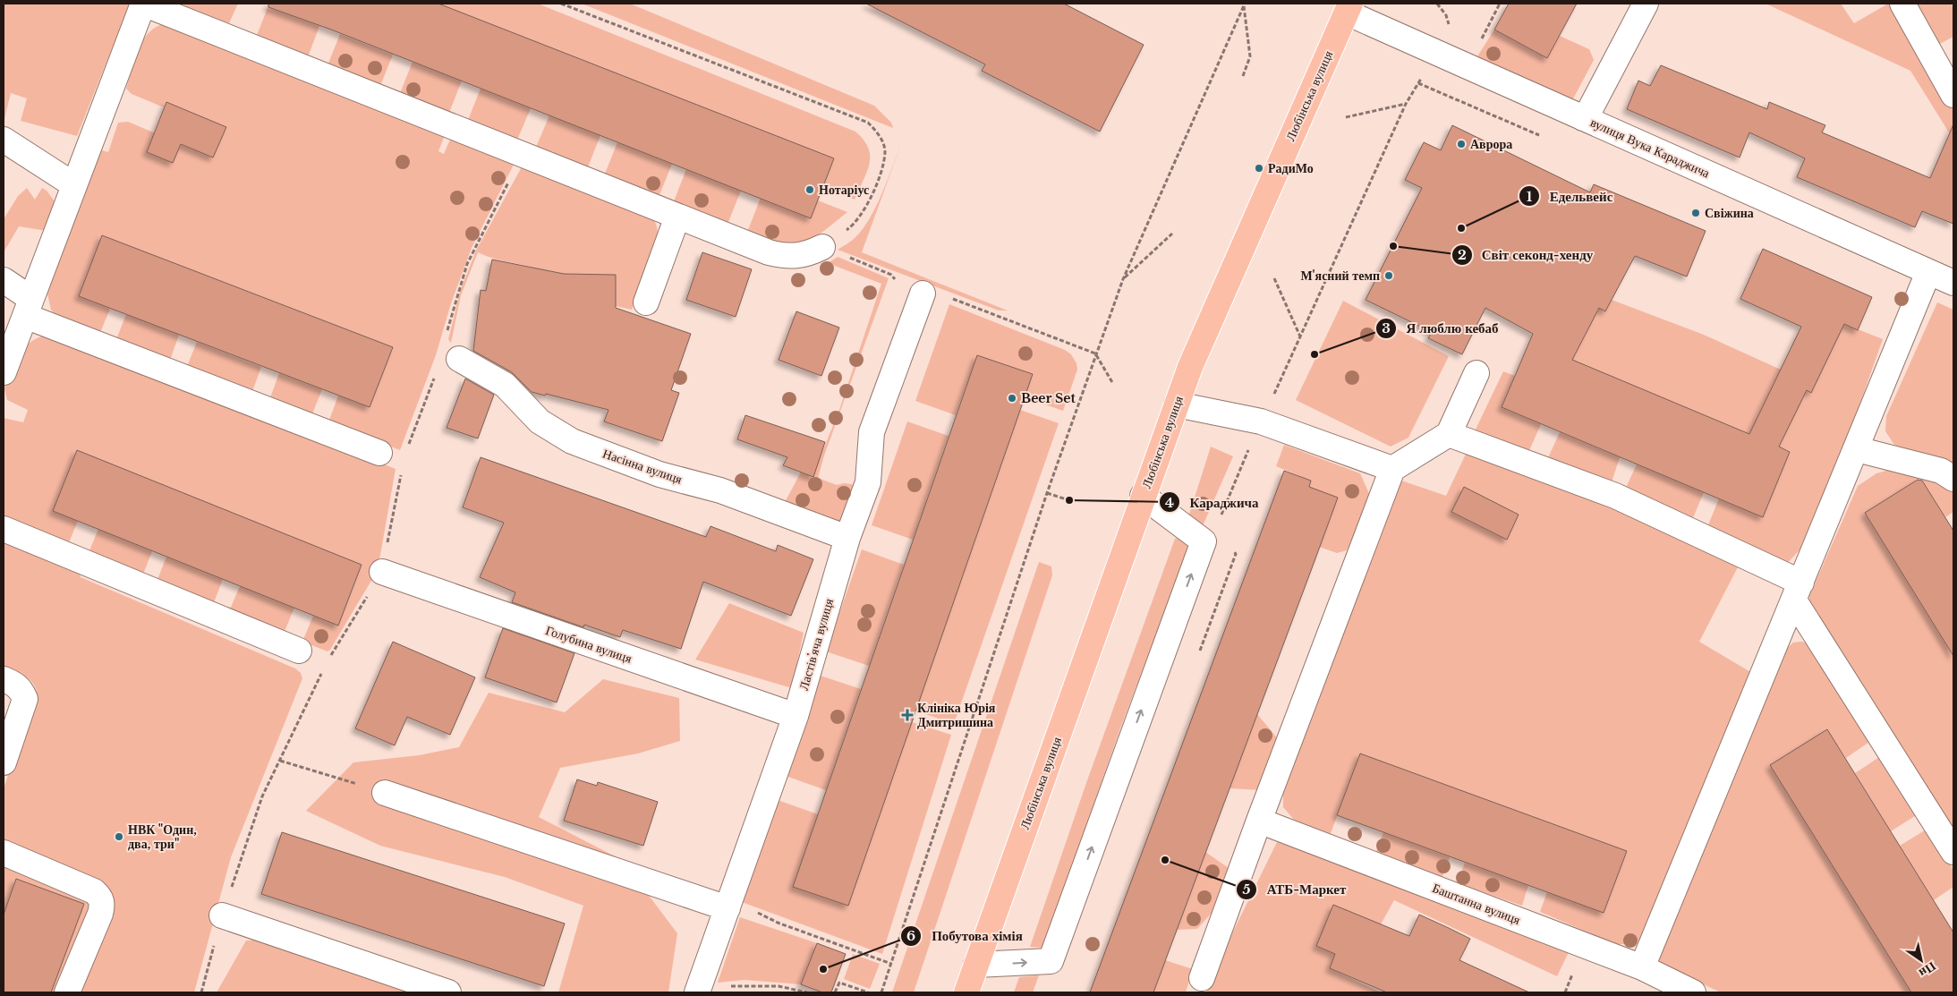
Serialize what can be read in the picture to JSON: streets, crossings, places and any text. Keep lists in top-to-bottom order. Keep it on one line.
{"streets":{"main road":["Любінська вулиця"],"street":["вулиця Вука Караджича","Насінна вулиця","Голубина вулиця","Ластівʼяча вулиця","Баштанна вулиця"]},"crossings":[["Любінська вулиця","вулиця Вука Караджича"],["Насінна вулиця","Ластівʼяча вулиця"],["Голубина вулиця","Ластівʼяча вулиця"]],"places":{"other":["Аврора","РадиМо","Нотаріус","Свіжина","Едельвейс","Світ секонд-хенду","М'ясний темп","Я люблю кебаб","Beer Set","Караджича","НВК \"Один, два, три\"","АТБ-Маркет","Побутова хімія"],"health":["Клініка Юрія Дмитришина"]},"north":"bottom right"}
